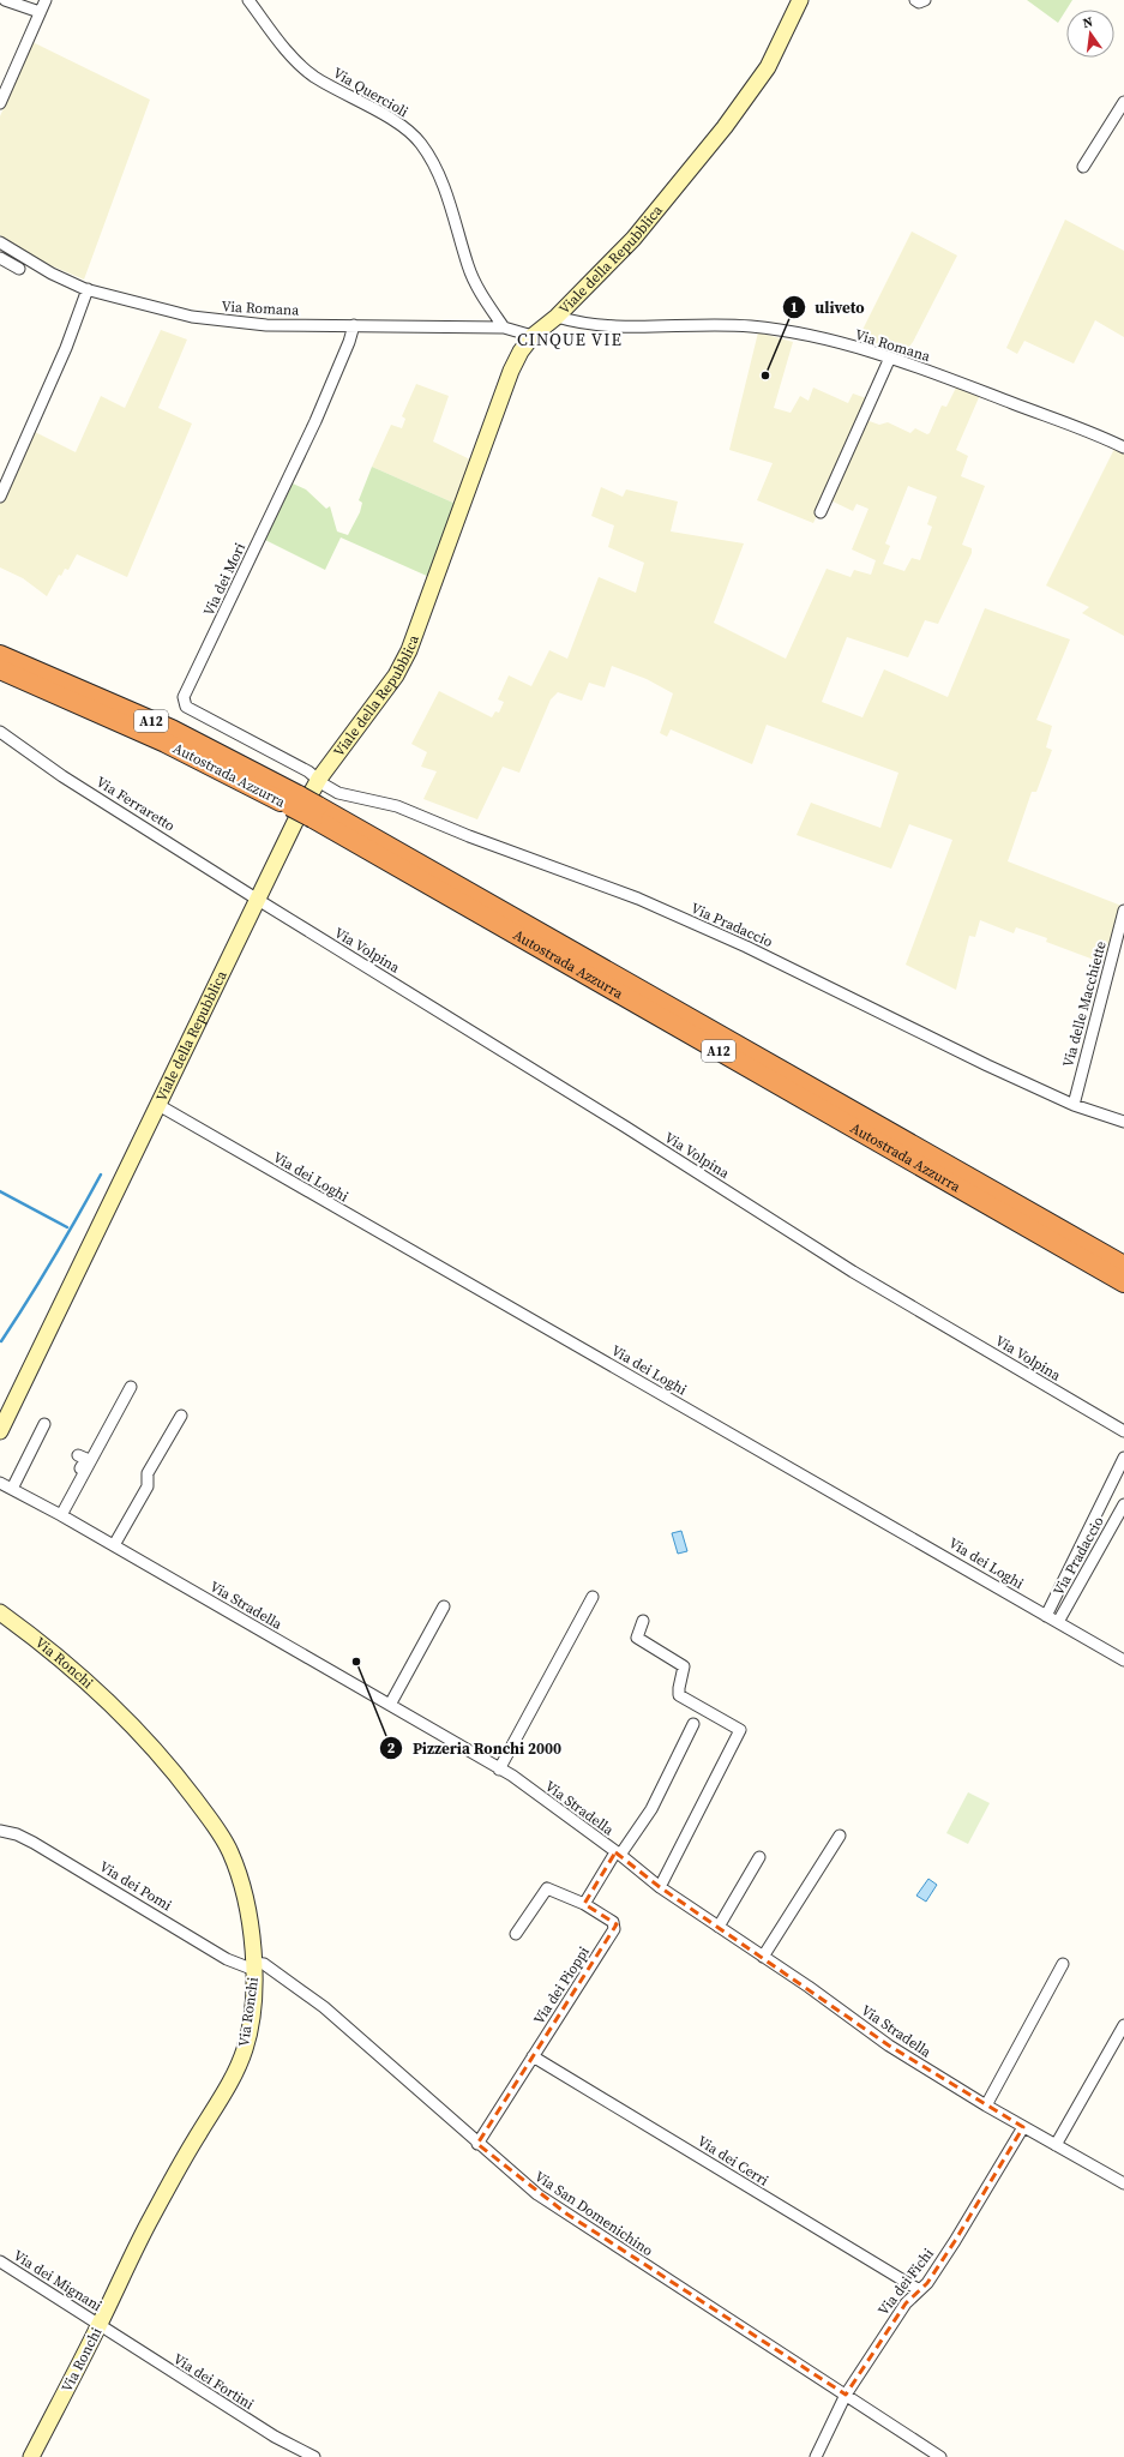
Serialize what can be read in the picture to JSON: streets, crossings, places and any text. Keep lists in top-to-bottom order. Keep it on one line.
{"streets":{"highway":["A12","Autostrada Azzurra"],"main road":["Viale della Repubblica","Via Ronchi"],"street":["Via Quercioli","Via Romana","Via dei Mori","Via Ferraretto","Via Pradaccio","Via Volpina","Via delle Macchiette","Via dei Loghi","Via Stradella","Via dei Pomi","Via dei Pioppi","Via dei Cerri","Via San Domenichino","Via dei Mignani","Via dei Fichi","Via dei Fortini"]},"crossings":[["Via Quercioli","Via Romana"],["Viale della Repubblica","Via Romana"],["Viale della Repubblica","Via dei Mori"],["Viale della Repubblica","Via Ferraretto"],["Viale della Repubblica","Via Pradaccio"],["Viale della Repubblica","Via Volpina"],["Viale della Repubblica","Via dei Loghi"],["Via Romana","Via dei Mori"],["Via dei Mori","Via Pradaccio"],["Via Ferraretto","Via Volpina"],["Via Pradaccio","Via delle Macchiette"],["Via Pradaccio","Via dei Loghi"],["Via Stradella","Via dei Fichi"],["Via Ronchi","Via dei Pomi"],["Via Ronchi","Via San Domenichino"],["Via Ronchi","Via dei Mignani"],["Via Ronchi","Via dei Fortini"],["Via dei Pomi","Via San Domenichino"],["Via dei Pioppi","Via dei Cerri"],["Via dei Pioppi","Via San Domenichino"],["Via dei Cerri","Via dei Fichi"],["Via San Domenichino","Via dei Fichi"],["Via dei Mignani","Via dei Fortini"]],"districts":["CINQUE VIE"],"places":["uliveto","Pizzeria Ronchi 2000"],"north":"top"}
